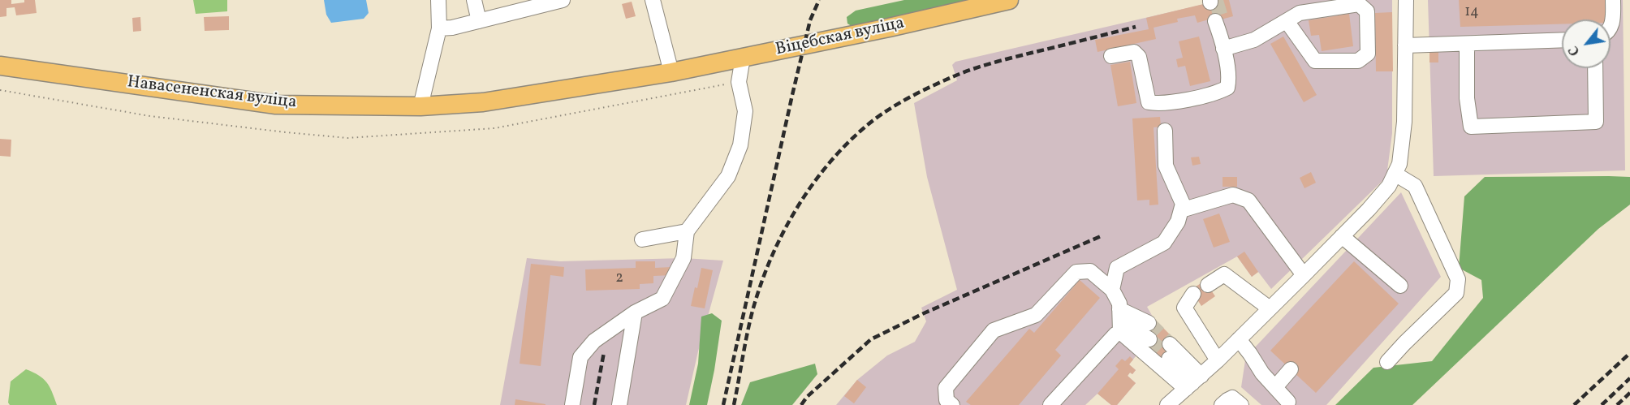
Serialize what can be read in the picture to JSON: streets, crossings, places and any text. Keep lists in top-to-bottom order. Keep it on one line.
{"streets":{"main road":["Віцебская вуліца","Навасененская вуліца"]},"crossings":[["Віцебская вуліца","Навасененская вуліца"]],"house_numbers":["14","2"],"north":"bottom left"}
